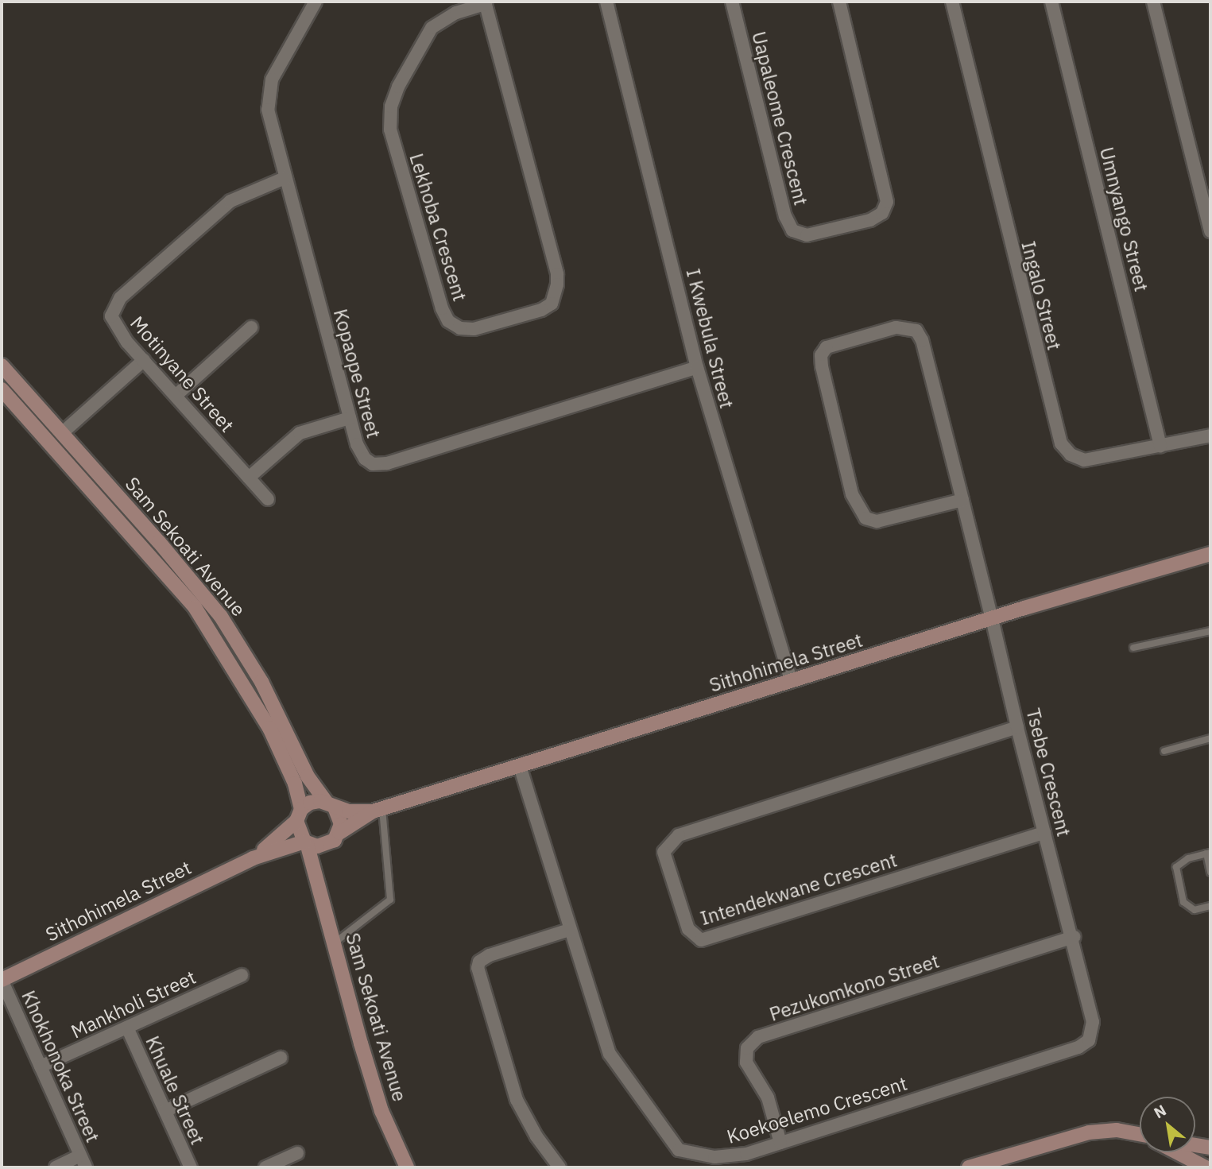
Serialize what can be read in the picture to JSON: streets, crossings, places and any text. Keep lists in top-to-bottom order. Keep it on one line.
{"streets":{"street":["Uapaleome Crescent","Umnyango Street","Lekhoba Crescent","Ingalo Street","I Kwebula Street","Kopaope Street","Motinyane Street","Sam Sekoati Avenue","Sithohimela Street","Tsebe Crescent","Intendekwane Crescent","Pezukomkono Street","Mankholi Street","Khokhonoka Street","Khuale Street","Koekoelemo Crescent"]},"crossings":[["Umnyango Street","Ingalo Street"],["I Kwebula Street","Kopaope Street"],["I Kwebula Street","Sithohimela Street"],["Kopaope Street","Motinyane Street"],["Sam Sekoati Avenue","Sithohimela Street"],["Sithohimela Street","Tsebe Crescent"],["Sithohimela Street","Khokhonoka Street"],["Sithohimela Street","Koekoelemo Crescent"],["Tsebe Crescent","Intendekwane Crescent"],["Tsebe Crescent","Pezukomkono Street"],["Tsebe Crescent","Koekoelemo Crescent"],["Pezukomkono Street","Koekoelemo Crescent"],["Mankholi Street","Khokhonoka Street"],["Mankholi Street","Khuale Street"]],"north":"top left"}
